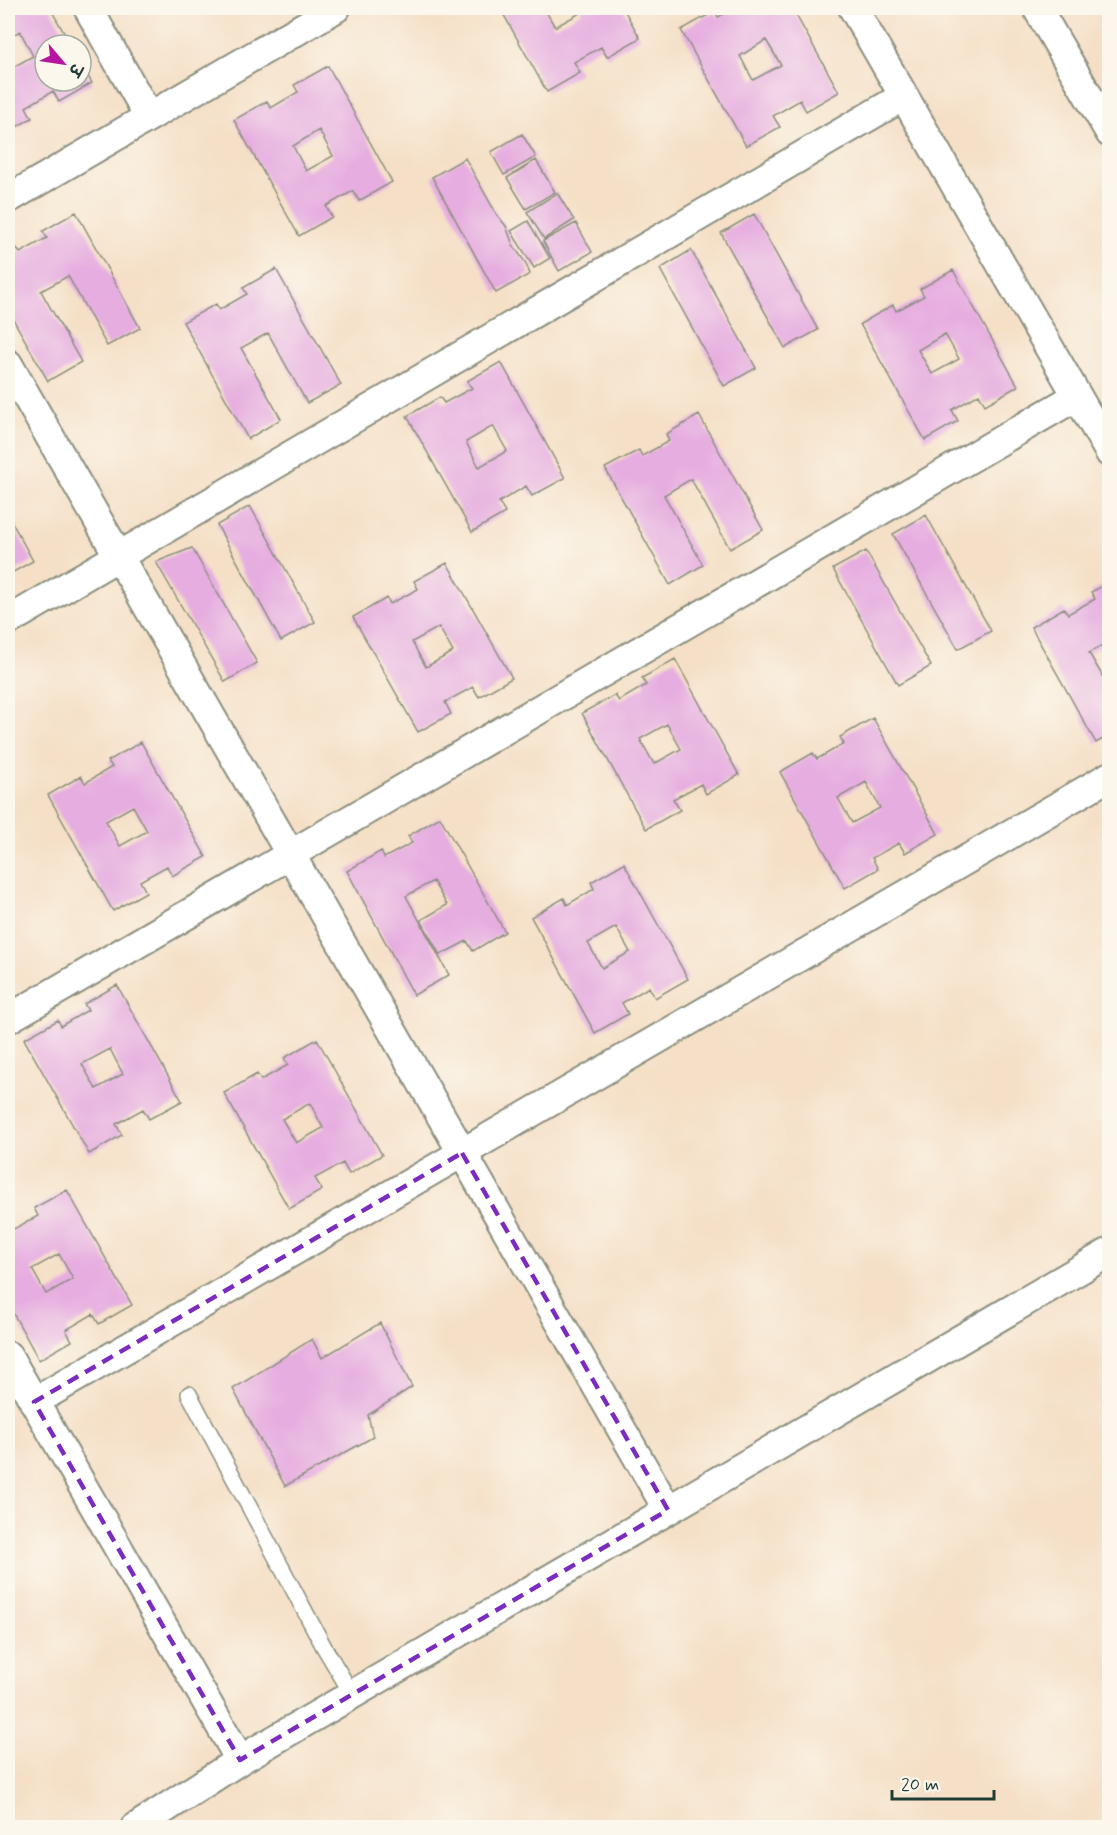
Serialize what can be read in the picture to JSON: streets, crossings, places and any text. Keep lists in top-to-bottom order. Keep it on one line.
{"scale_bar":"20 m","north":"bottom right"}
